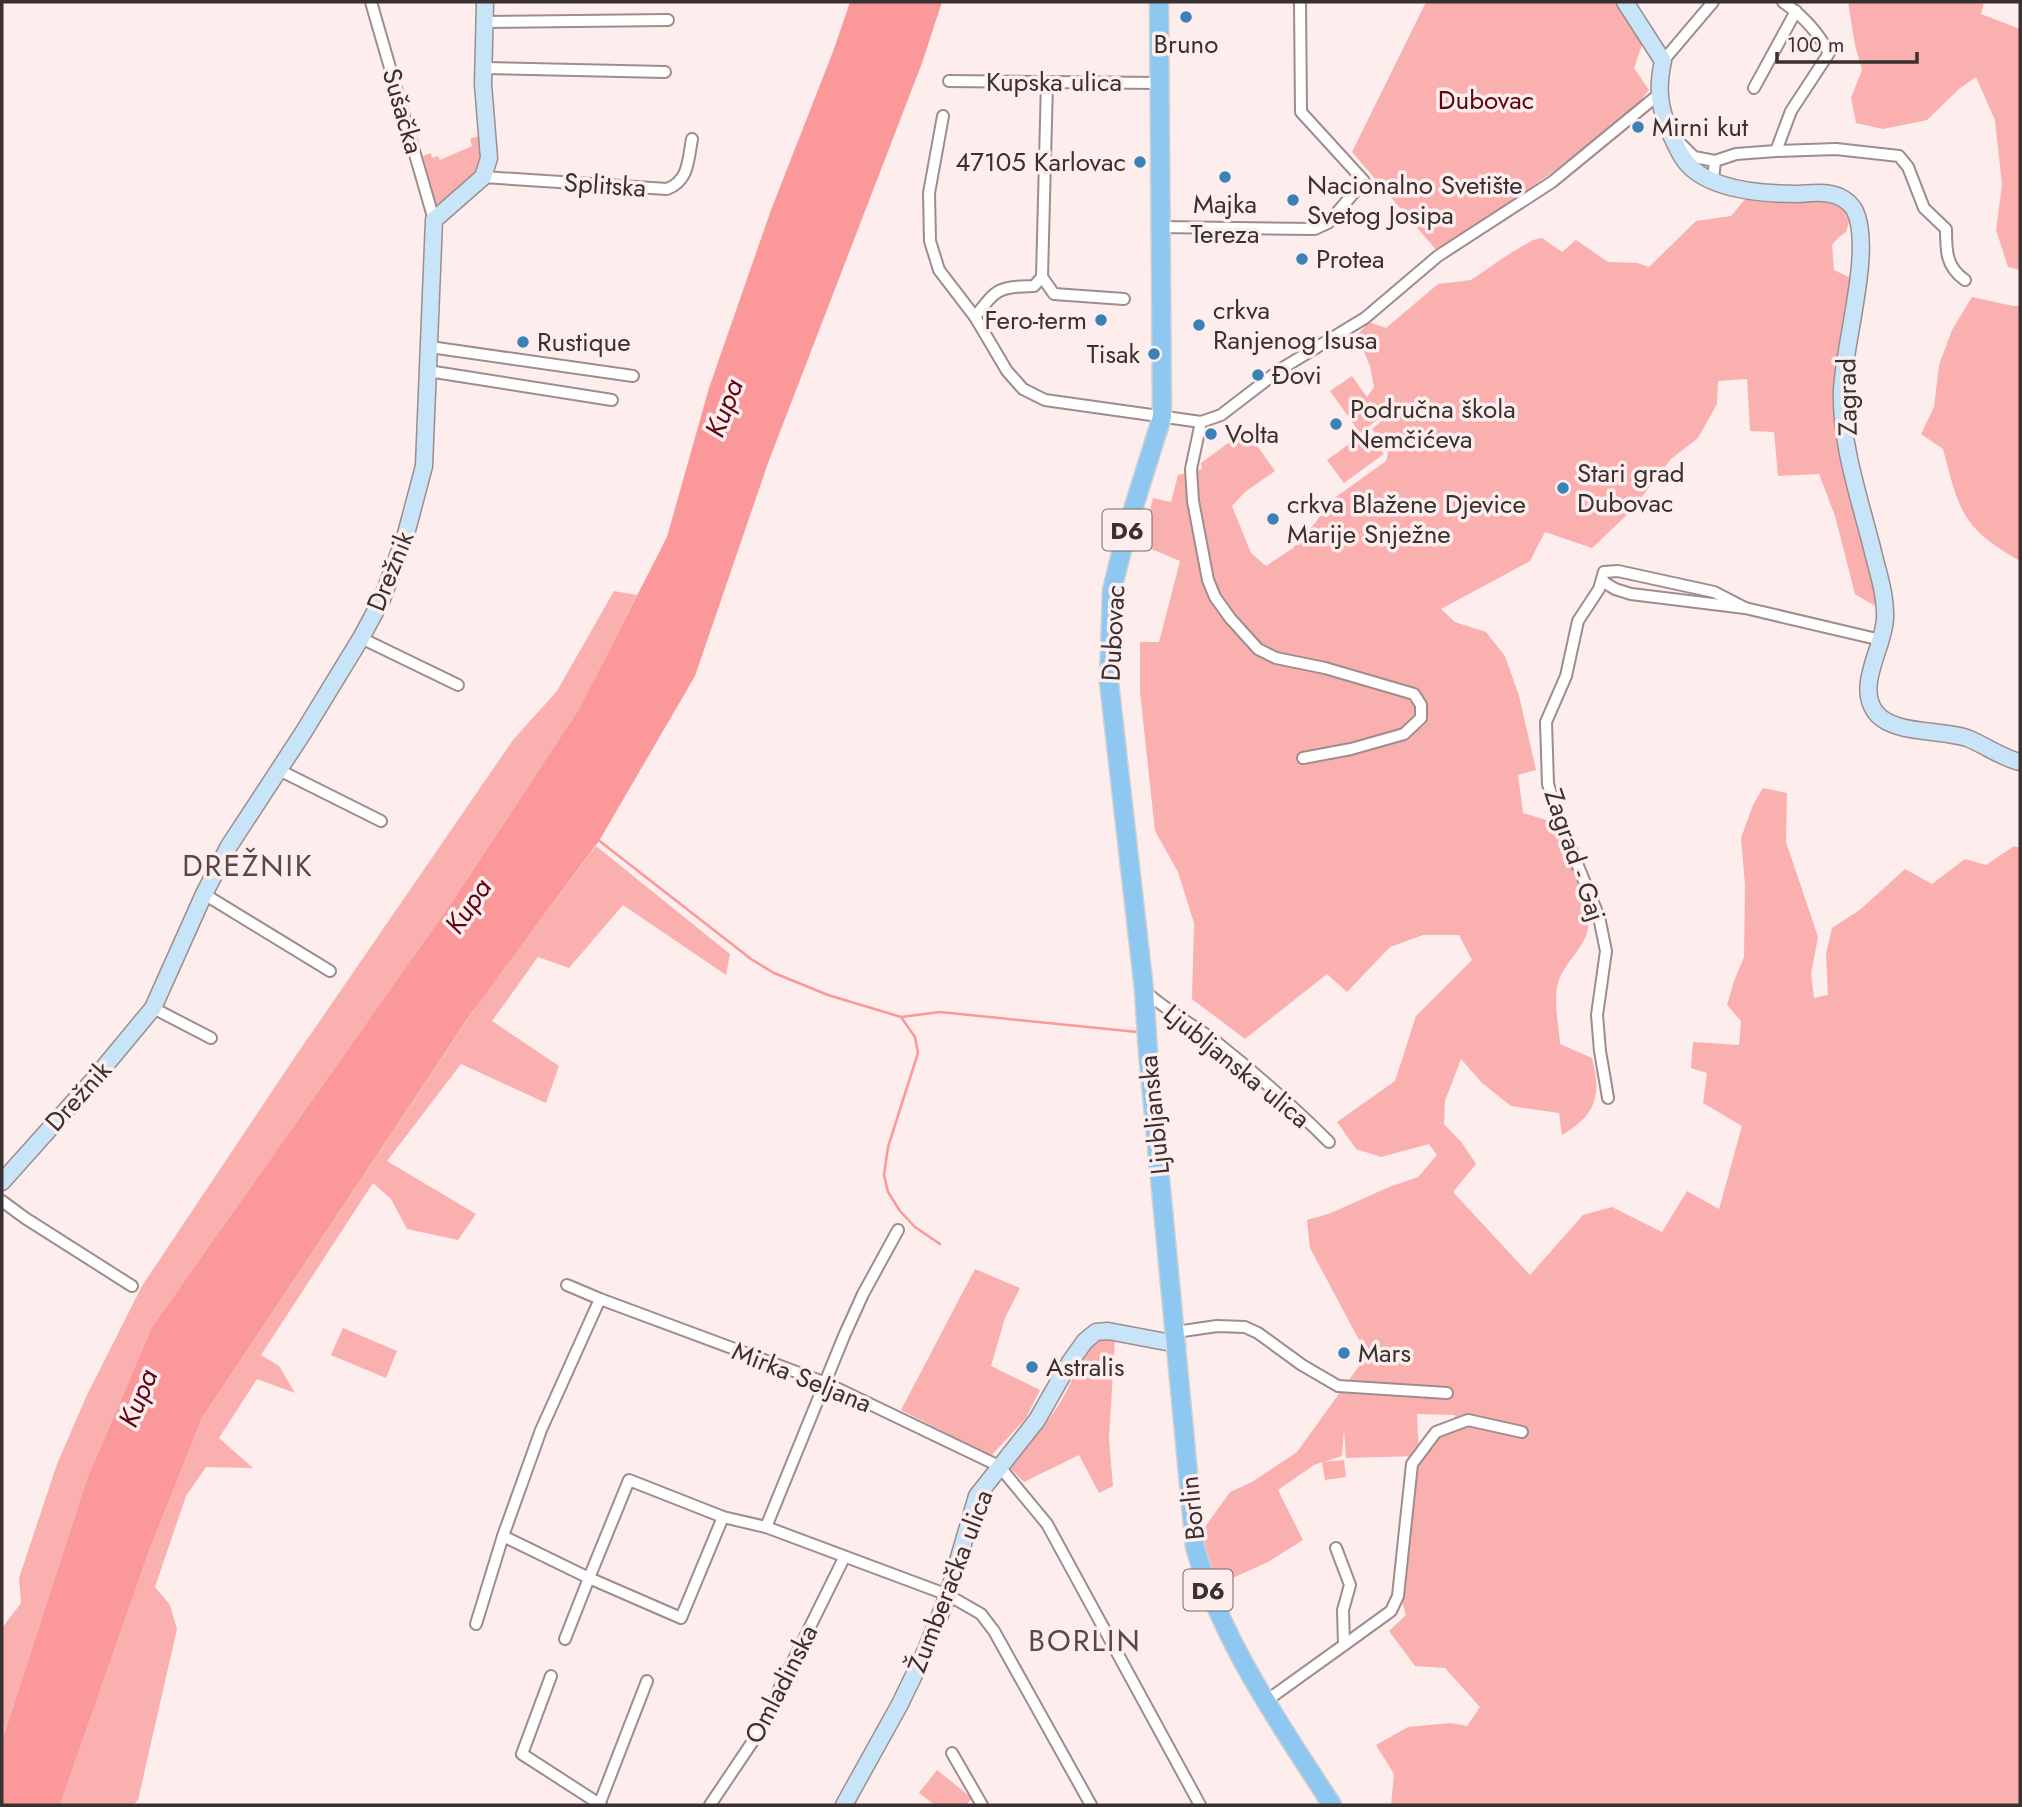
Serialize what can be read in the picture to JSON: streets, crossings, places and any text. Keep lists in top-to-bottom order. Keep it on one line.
{"streets":{"main road":["Zagrad","D6","Drežnik","Dubovac","Ljubljanska","Borlin","Žumberačka ulica"],"street":["Kupska ulica","Sušačka","Splitska","Zagrad - Gaj","Ljubljanska ulica","Mirka Seljana","Omladinska"]},"crossings":[["Kupska ulica","D6"],["Kupska ulica","Dubovac"],["Sušačka","Drežnik"],["D6","Dubovac"],["Dubovac","Ljubljanska"],["Ljubljanska ulica","Ljubljanska"],["Ljubljanska","Borlin"],["Ljubljanska","Žumberačka ulica"],["Mirka Seljana","Žumberačka ulica"],["Borlin","Žumberačka ulica"]],"districts":["DREŽNIK","BORLIN"],"water":["Kupa"],"parks":["Dubovac"],"places":["Bruno","Mirni kut","47105 Karlovac","Majka Tereza","Nacionalno Svetište Svetog Josipa","Protea","Fero-term","crkva Ranjenog Isusa","Rustique","Tisak","Đovi","Područna škola Nemčićeva","Volta","Stari grad Dubovac","crkva Blažene Djevice Marije Snježne","Mars","Astralis"],"scale_bar":"100 m"}
